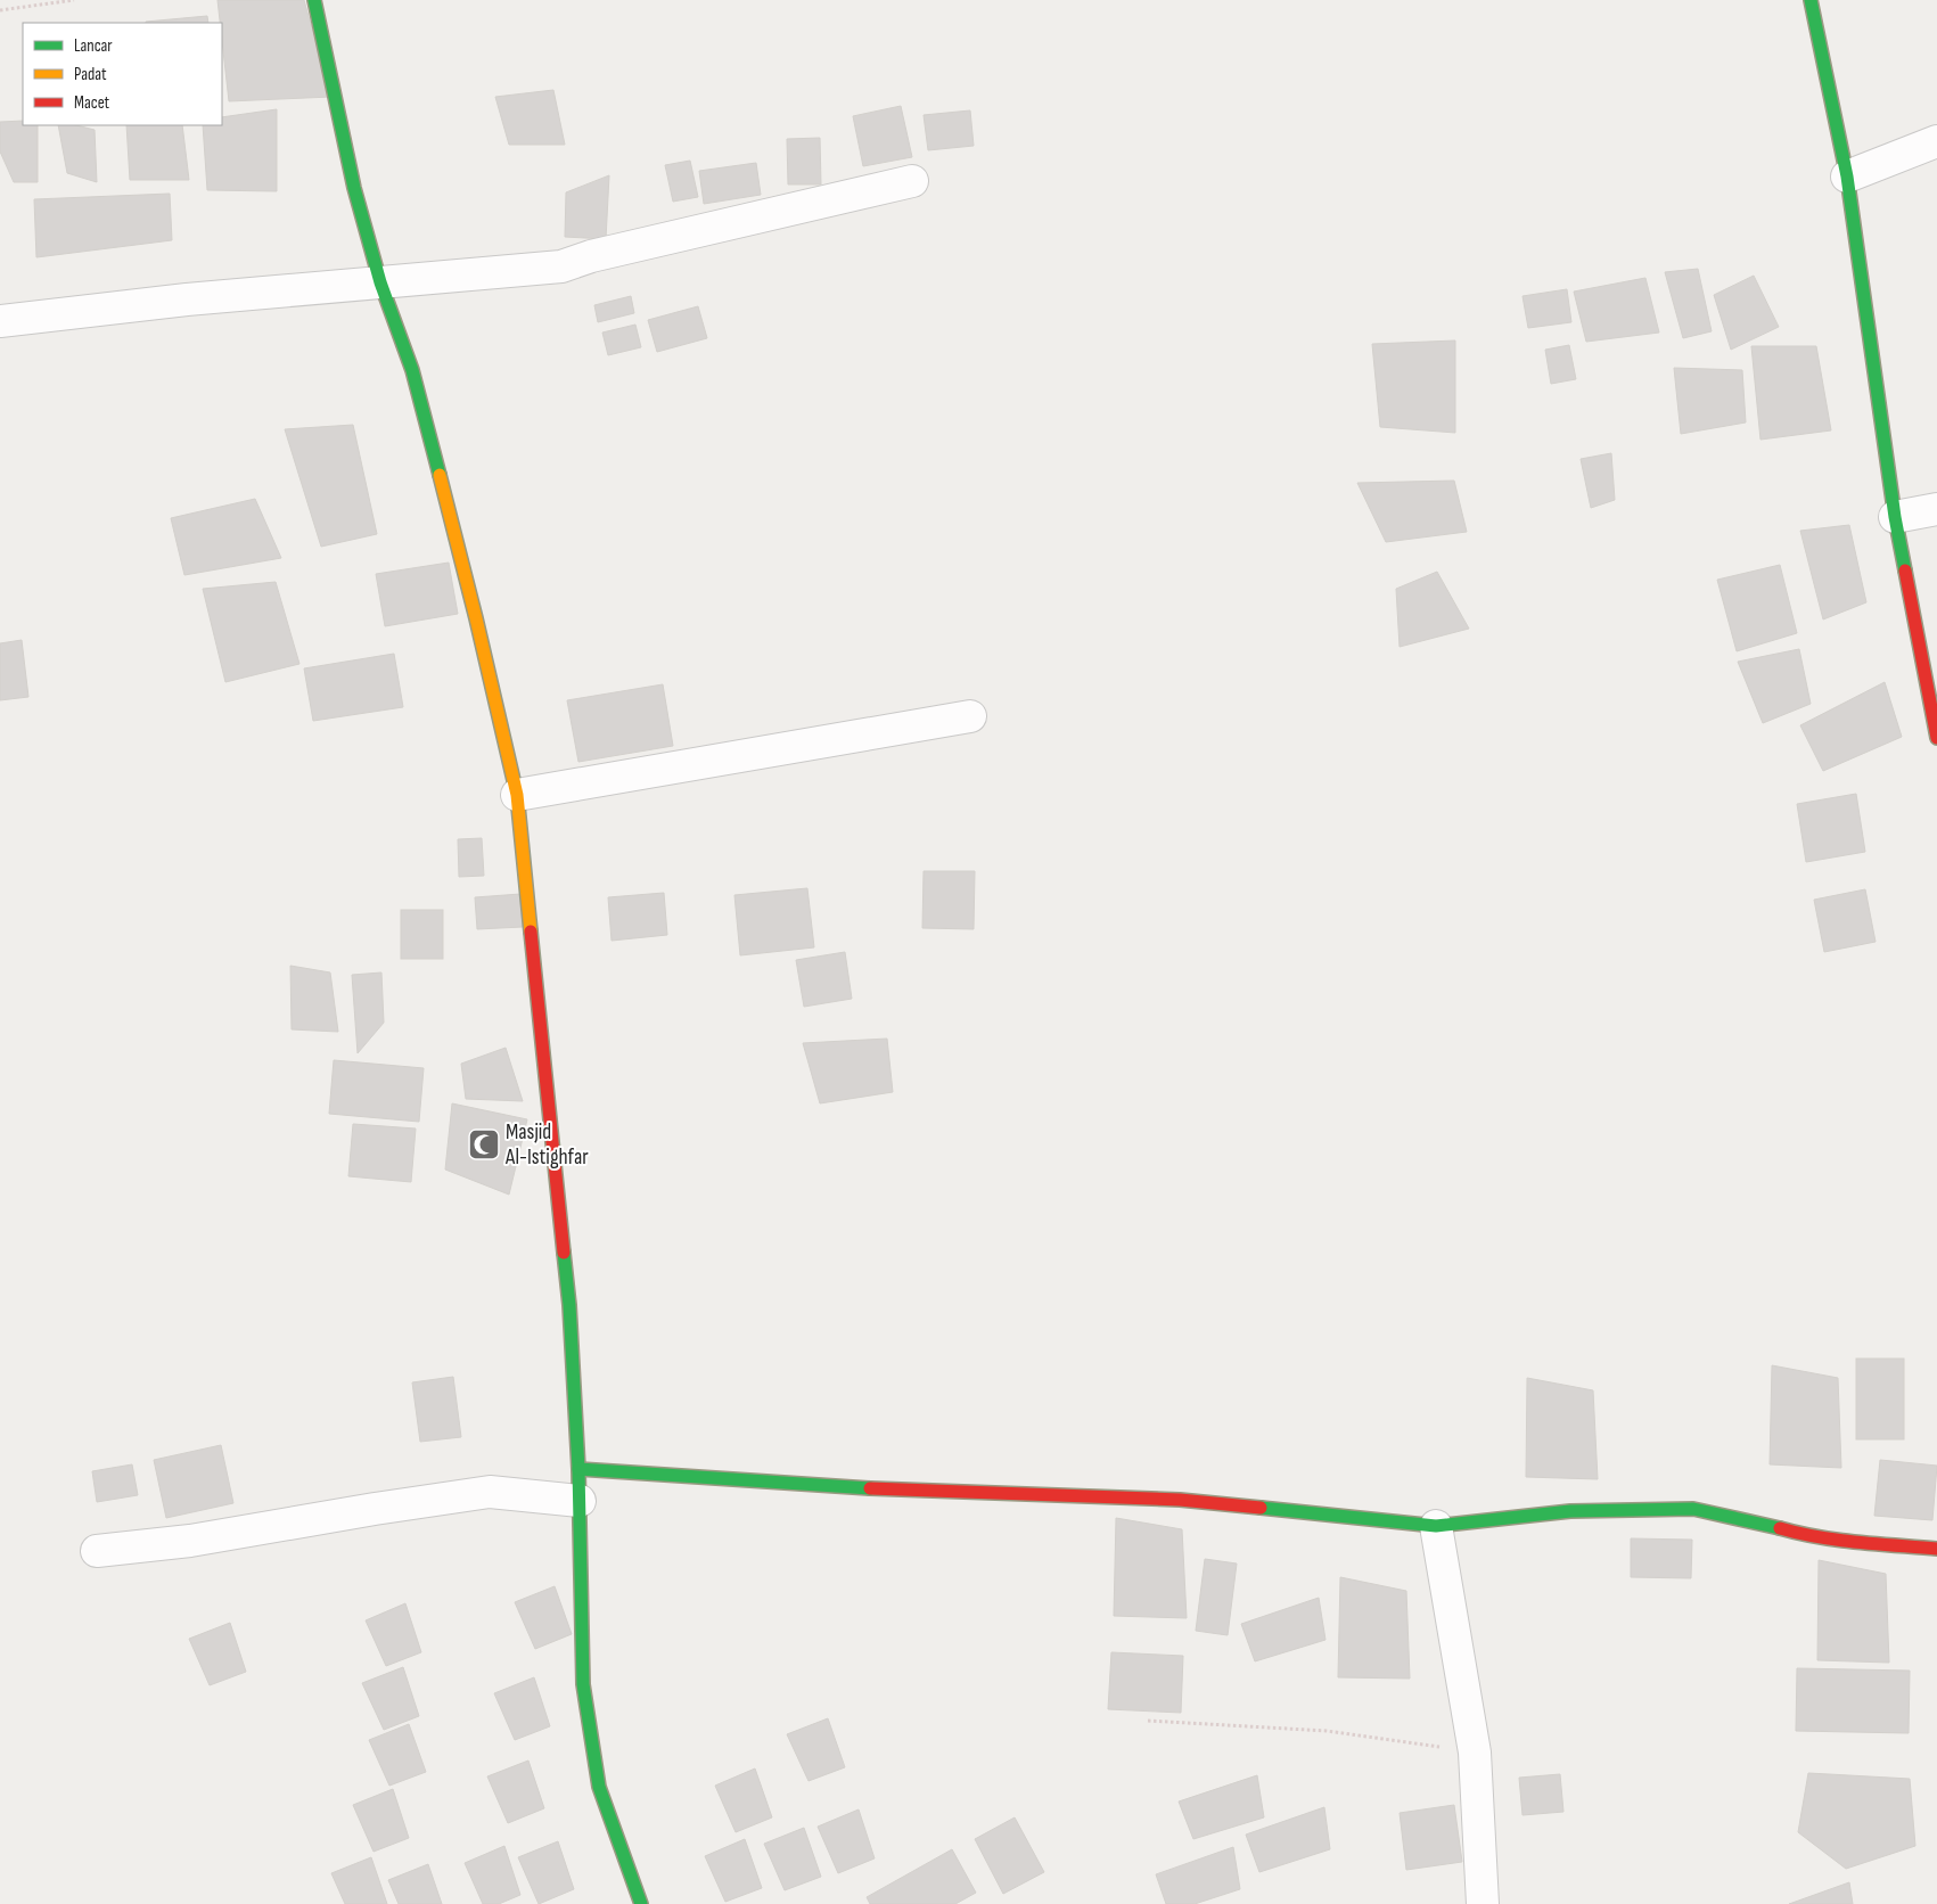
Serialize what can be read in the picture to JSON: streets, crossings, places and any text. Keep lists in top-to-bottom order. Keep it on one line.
{"places":{"mosque":["Masjid Al-Istighfar"]},"legend":["Lancar","Padat","Macet"]}
